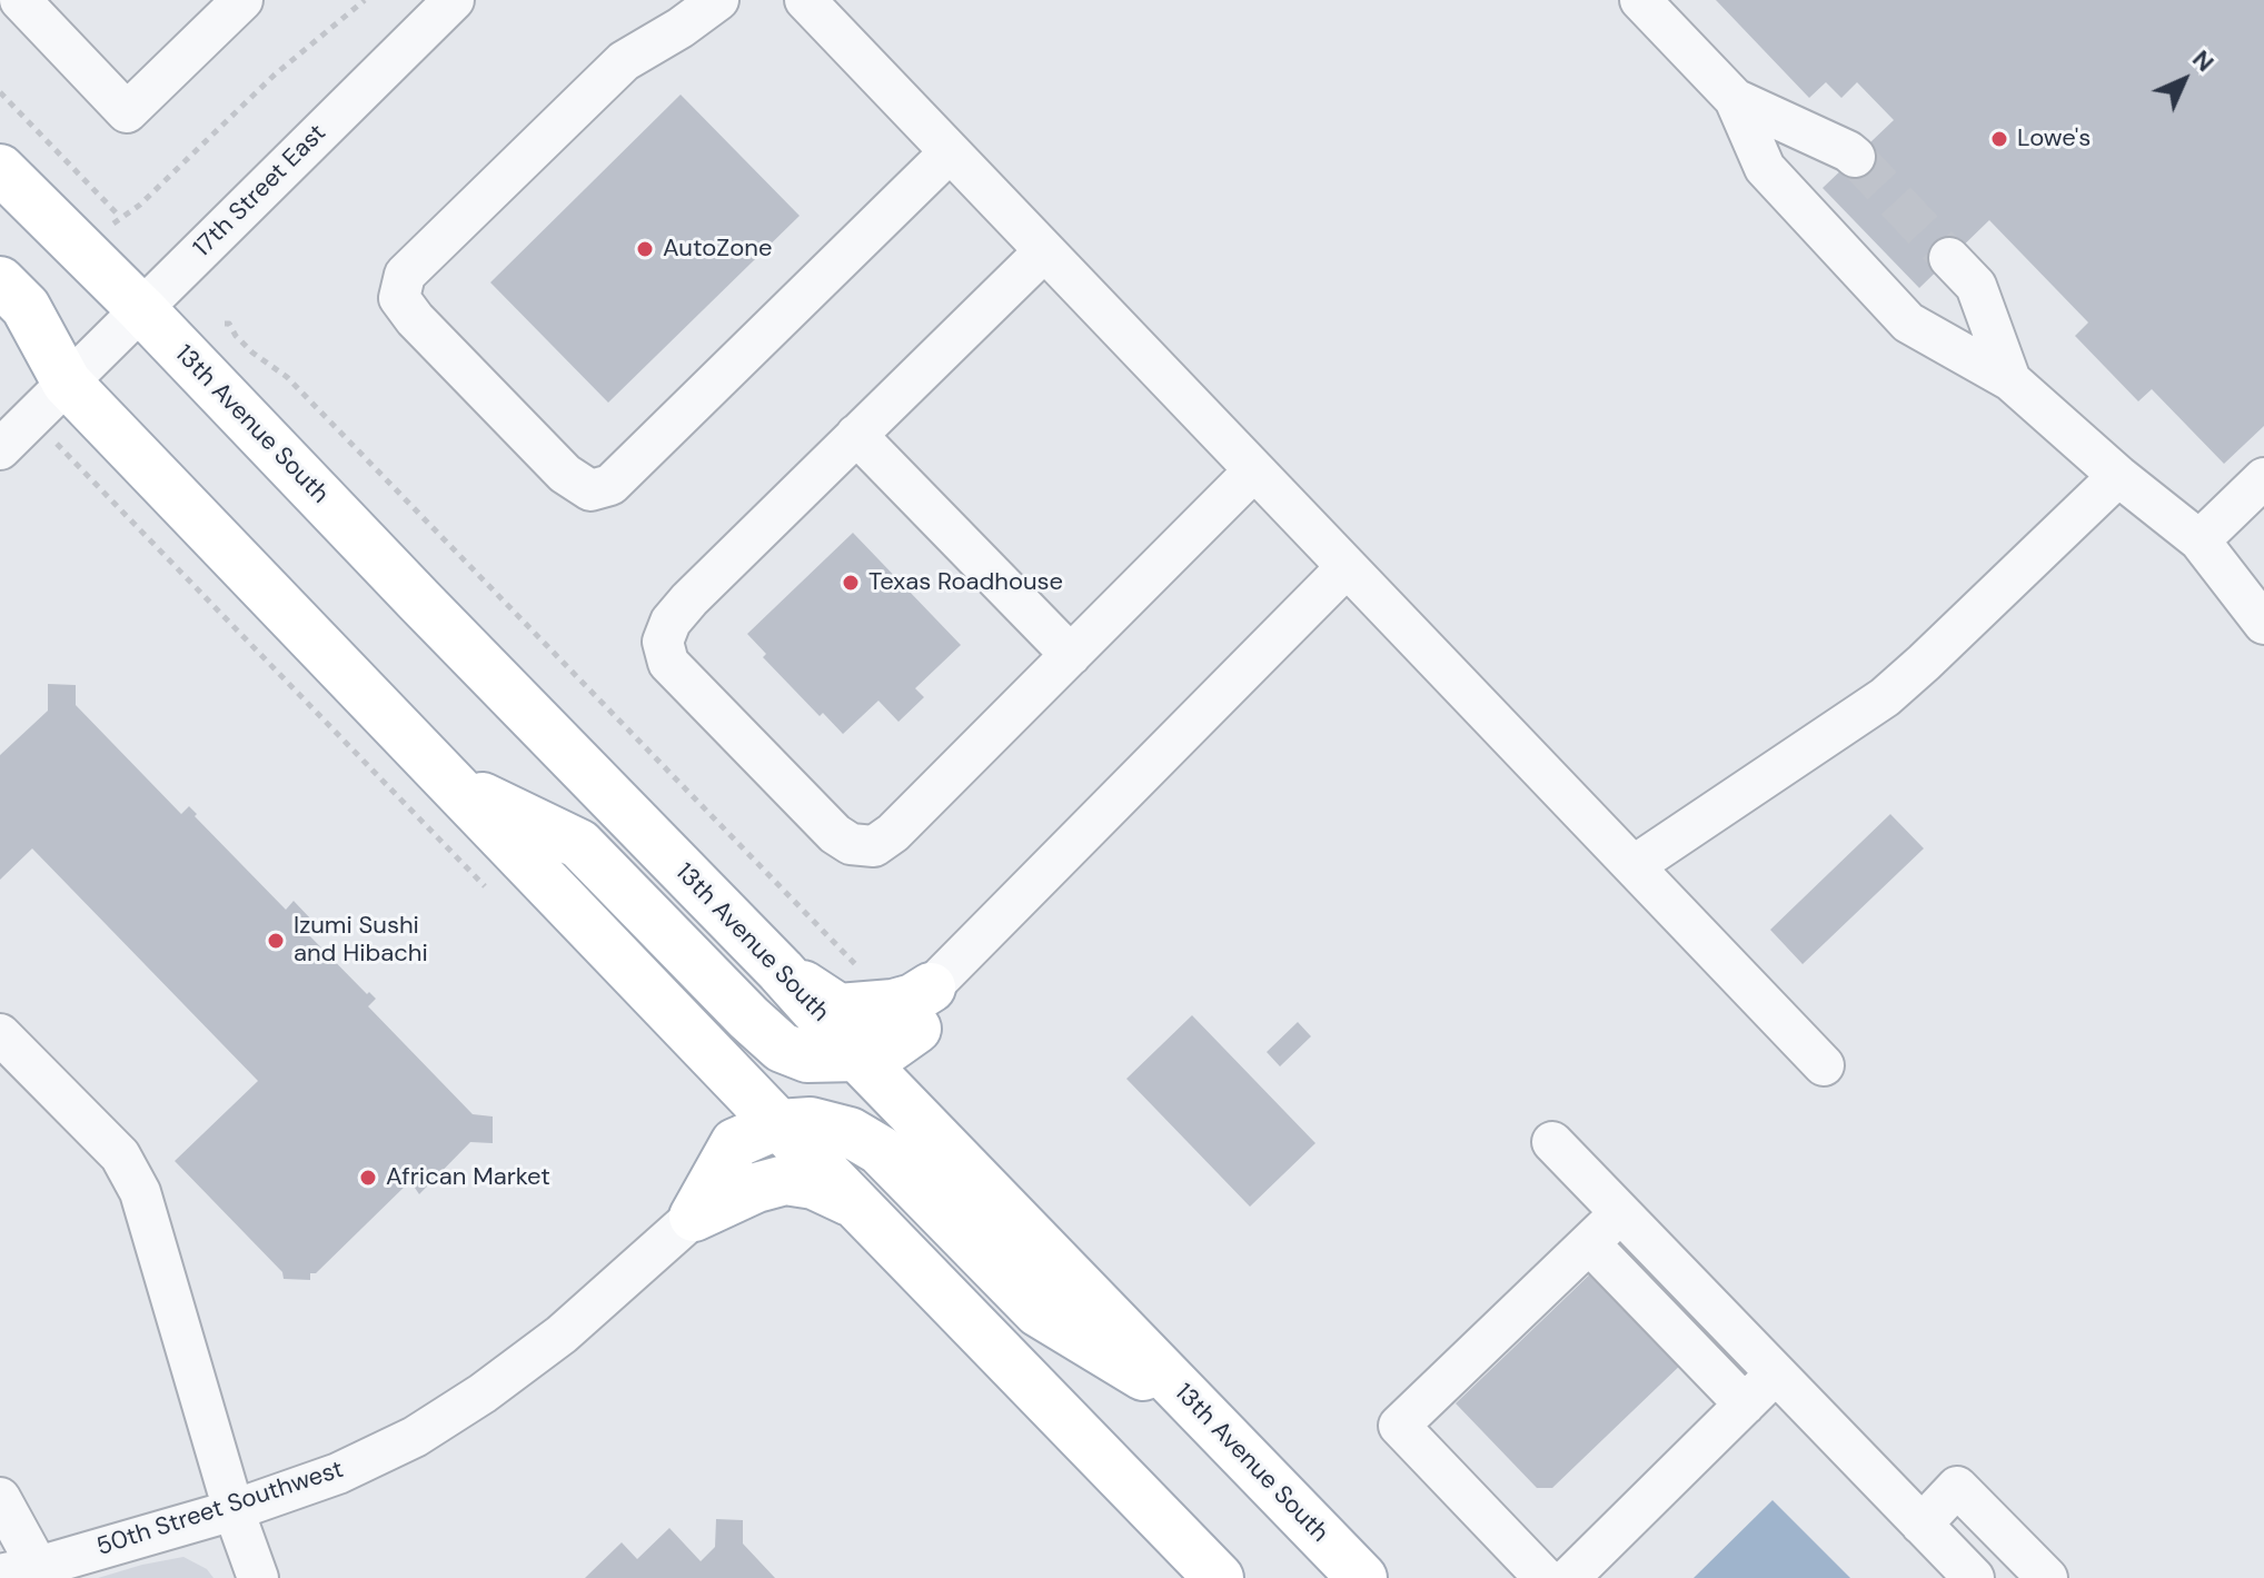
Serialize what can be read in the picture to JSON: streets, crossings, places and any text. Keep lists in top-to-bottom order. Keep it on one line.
{"streets":{"main road":["13th Avenue South"],"street":["17th Street East","50th Street Southwest"]},"crossings":[["17th Street East","13th Avenue South"]],"places":["Lowe's","AutoZone","Texas Roadhouse","Izumi Sushi and Hibachi","African Market"],"north":"top right"}
